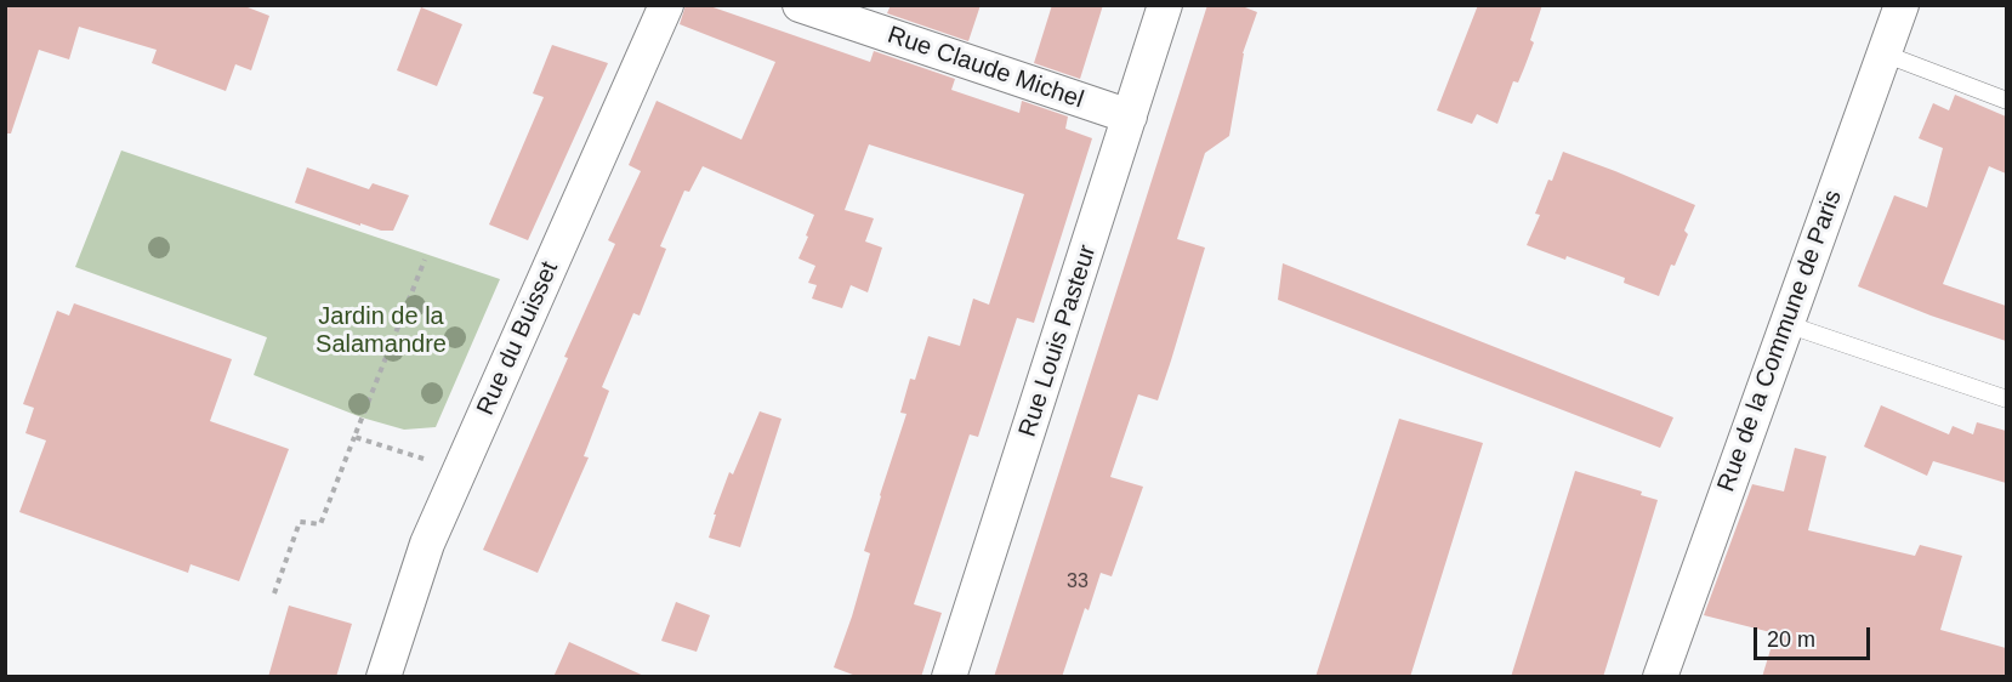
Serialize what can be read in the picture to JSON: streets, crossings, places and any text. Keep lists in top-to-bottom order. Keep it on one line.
{"streets":{"street":["Rue Claude Michel","Rue du Buisset","Rue Louis Pasteur","Rue de la Commune de Paris"]},"crossings":[["Rue Claude Michel","Rue Louis Pasteur"]],"parks":["Jardin de la Salamandre"],"house_numbers":["33"],"scale_bar":"20 m"}
